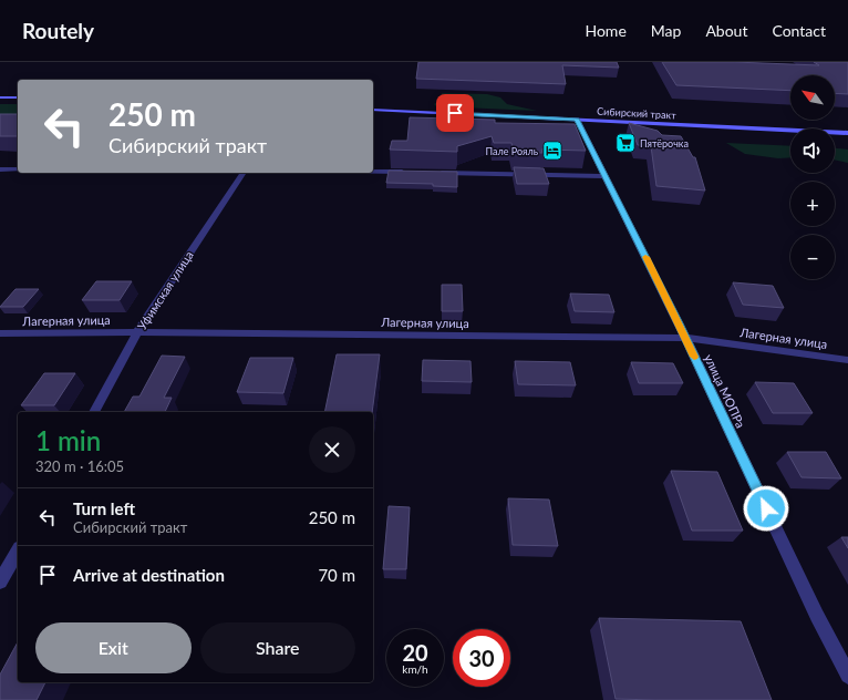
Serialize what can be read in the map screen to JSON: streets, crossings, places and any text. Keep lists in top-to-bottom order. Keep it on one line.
{"streets":{"main road":["Сибирский тракт"],"street":["Уфимская улица","Лагерная улица","улица МОПРа"]},"crossings":[["Сибирский тракт","улица МОПРа"],["Уфимская улица","Лагерная улица"],["Лагерная улица","улица МОПРа"]],"places":{"supermarket":["Пятёрочка"],"hotel":["Пале Рояль"]},"north":"top left","page":{"header":"Routely","nav":["Home","Map","About","Contact"],"map_buttons":["+","−"],"turn":["250 m","Сибирский тракт"],"heading":["1 min","320 m · 16:05"],"list":[{"name":"Turn left","note":"Сибирский тракт","value":"250 m"},{"name":"Arrive at destination","value":"70 m"}],"buttons":["Exit","Share"],"speed":"20 km/h","limit":"30"}}
